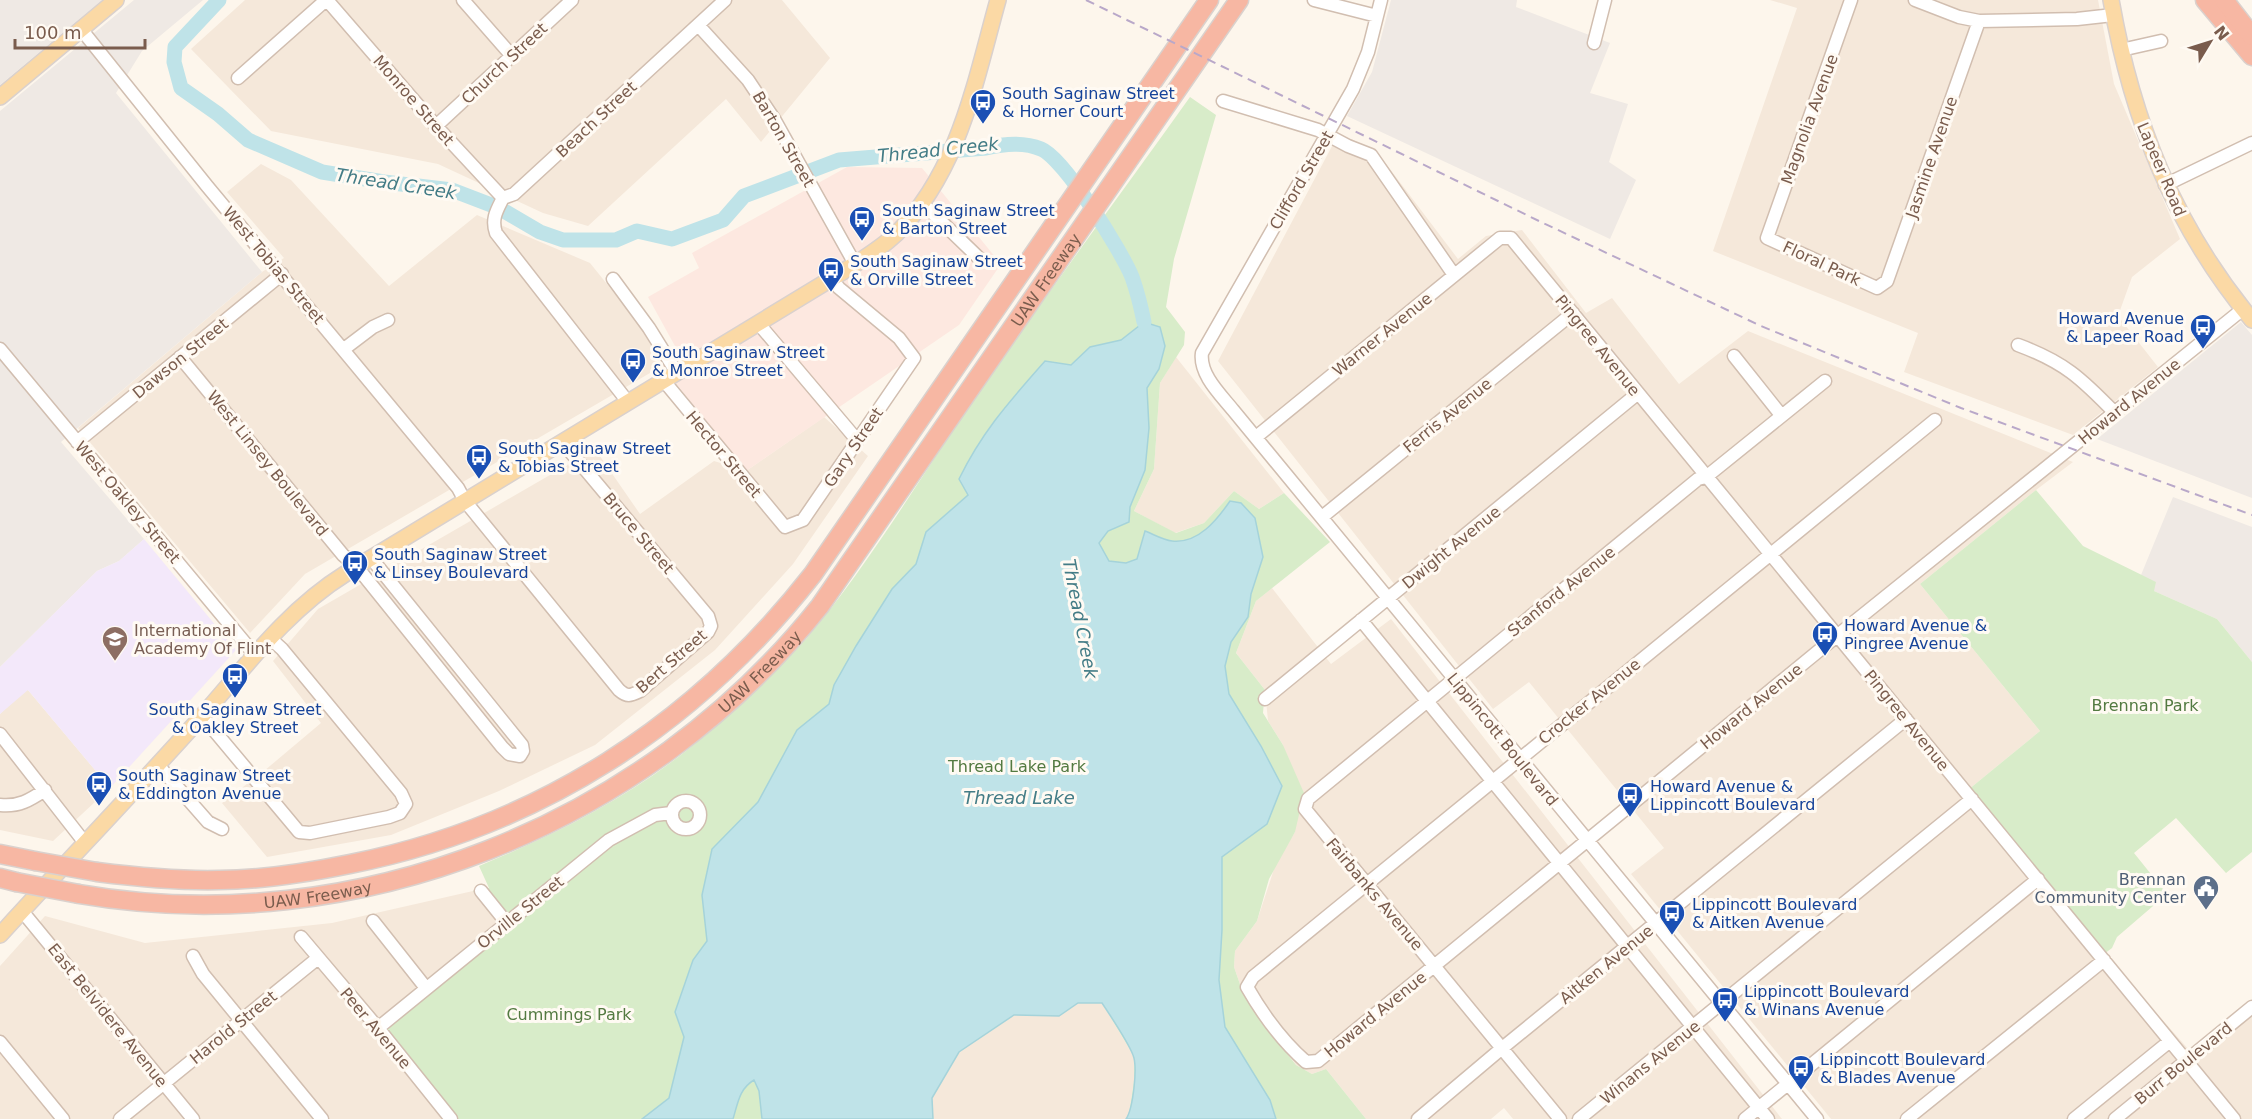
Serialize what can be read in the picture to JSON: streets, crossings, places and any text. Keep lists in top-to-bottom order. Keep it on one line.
{"streets":{"highway":["UAW Freeway"],"main road":["Lapeer Road"],"street":["Church Street","Monroe Street","Beach Street","Magnolia Avenue","Barton Street","Jasmine Avenue","Clifford Street","Floral Park","West Tobias Street","Warner Avenue","Pingree Avenue","Dawson Street","Howard Avenue","Ferris Avenue","Gary Street","Hector Street","West Linsey Boulevard","West Oakley Street","Bruce Street","Dwight Avenue","Stanford Avenue","Bert Street","Crocker Avenue","Lippincott Boulevard","Fairbanks Avenue","Orville Street","Aitken Avenue","East Belvidere Avenue","Harold Street","Peer Avenue","Winans Avenue","Burr Boulevard"]},"crossings":[["Church Street","Monroe Street"],["Monroe Street","Beach Street"],["Beach Street","Barton Street"],["Magnolia Avenue","Floral Park"],["Jasmine Avenue","Floral Park"],["Lapeer Road","Howard Avenue"],["Clifford Street","Lippincott Boulevard"],["West Tobias Street","Dawson Street"],["West Tobias Street","Bert Street"],["Warner Avenue","Pingree Avenue"],["Warner Avenue","Lippincott Boulevard"],["Pingree Avenue","Howard Avenue"],["Pingree Avenue","Ferris Avenue"],["Pingree Avenue","Dwight Avenue"],["Pingree Avenue","Stanford Avenue"],["Pingree Avenue","Crocker Avenue"],["Pingree Avenue","Aitken Avenue"],["Pingree Avenue","Winans Avenue"],["Pingree Avenue","Burr Boulevard"],["Dawson Street","West Linsey Boulevard"],["Dawson Street","West Oakley Street"],["Howard Avenue","Crocker Avenue"],["Howard Avenue","Lippincott Boulevard"],["Howard Avenue","Fairbanks Avenue"],["Ferris Avenue","Lippincott Boulevard"],["Gary Street","Hector Street"],["Bruce Street","Bert Street"],["Dwight Avenue","Lippincott Boulevard"],["Stanford Avenue","Lippincott Boulevard"],["Stanford Avenue","Fairbanks Avenue"],["Crocker Avenue","Lippincott Boulevard"],["Crocker Avenue","Fairbanks Avenue"],["Lippincott Boulevard","Aitken Avenue"],["Lippincott Boulevard","Winans Avenue"],["Fairbanks Avenue","Aitken Avenue"],["Orville Street","Peer Avenue"],["East Belvidere Avenue","Harold Street"],["Harold Street","Peer Avenue"]],"water":["Thread Creek","Thread Lake"],"parks":["Brennan Park","Thread Lake Park","Cummings Park"],"places":{"bus stop":["South Saginaw Street & Horner Court","South Saginaw Street & Barton Street","South Saginaw Street & Orville Street","Howard Avenue & Lapeer Road","South Saginaw Street & Monroe Street","South Saginaw Street & Tobias Street","South Saginaw Street & Linsey Boulevard","Howard Avenue & Pingree Avenue","South Saginaw Street & Oakley Street","South Saginaw Street & Eddington Avenue","Howard Avenue & Lippincott Boulevard","Lippincott Boulevard & Aitken Avenue","Lippincott Boulevard & Winans Avenue","Lippincott Boulevard & Blades Avenue"],"school or university":["International Academy Of Flint"],"public building":["Brennan Community Center"]},"scale_bar":"100 m","north":"top right"}
